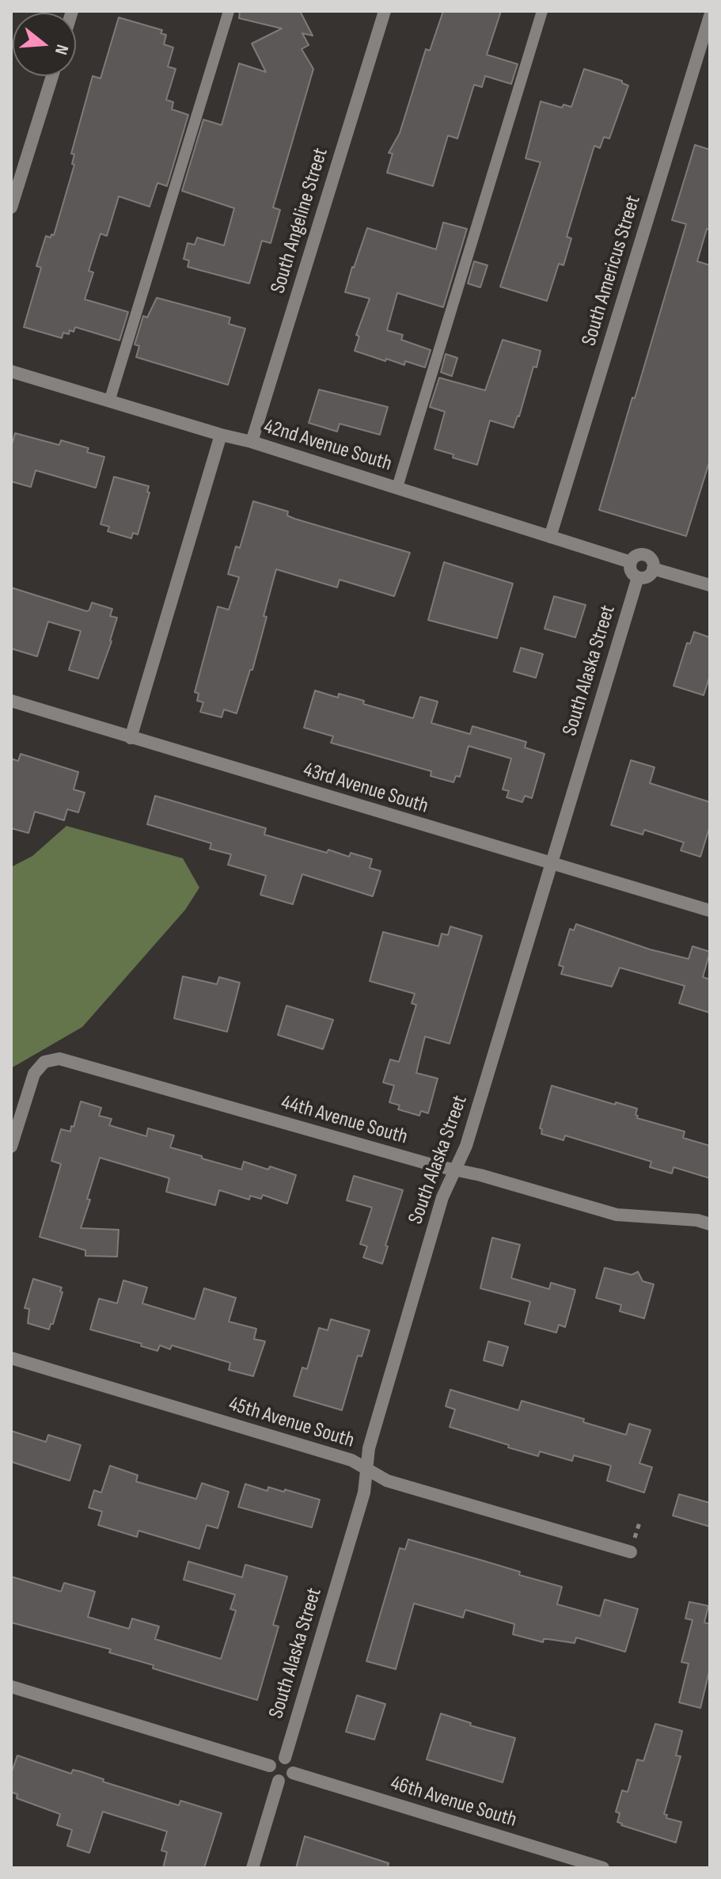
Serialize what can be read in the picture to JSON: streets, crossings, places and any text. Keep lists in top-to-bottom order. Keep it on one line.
{"streets":{"street":["South Angeline Street","South Americus Street","42nd Avenue South","South Alaska Street","43rd Avenue South","44th Avenue South","45th Avenue South","46th Avenue South"]},"crossings":[["South Angeline Street","42nd Avenue South"],["South Americus Street","42nd Avenue South"],["42nd Avenue South","South Alaska Street"],["South Alaska Street","43rd Avenue South"],["South Alaska Street","44th Avenue South"],["South Alaska Street","45th Avenue South"],["South Alaska Street","46th Avenue South"]],"north":"right"}
